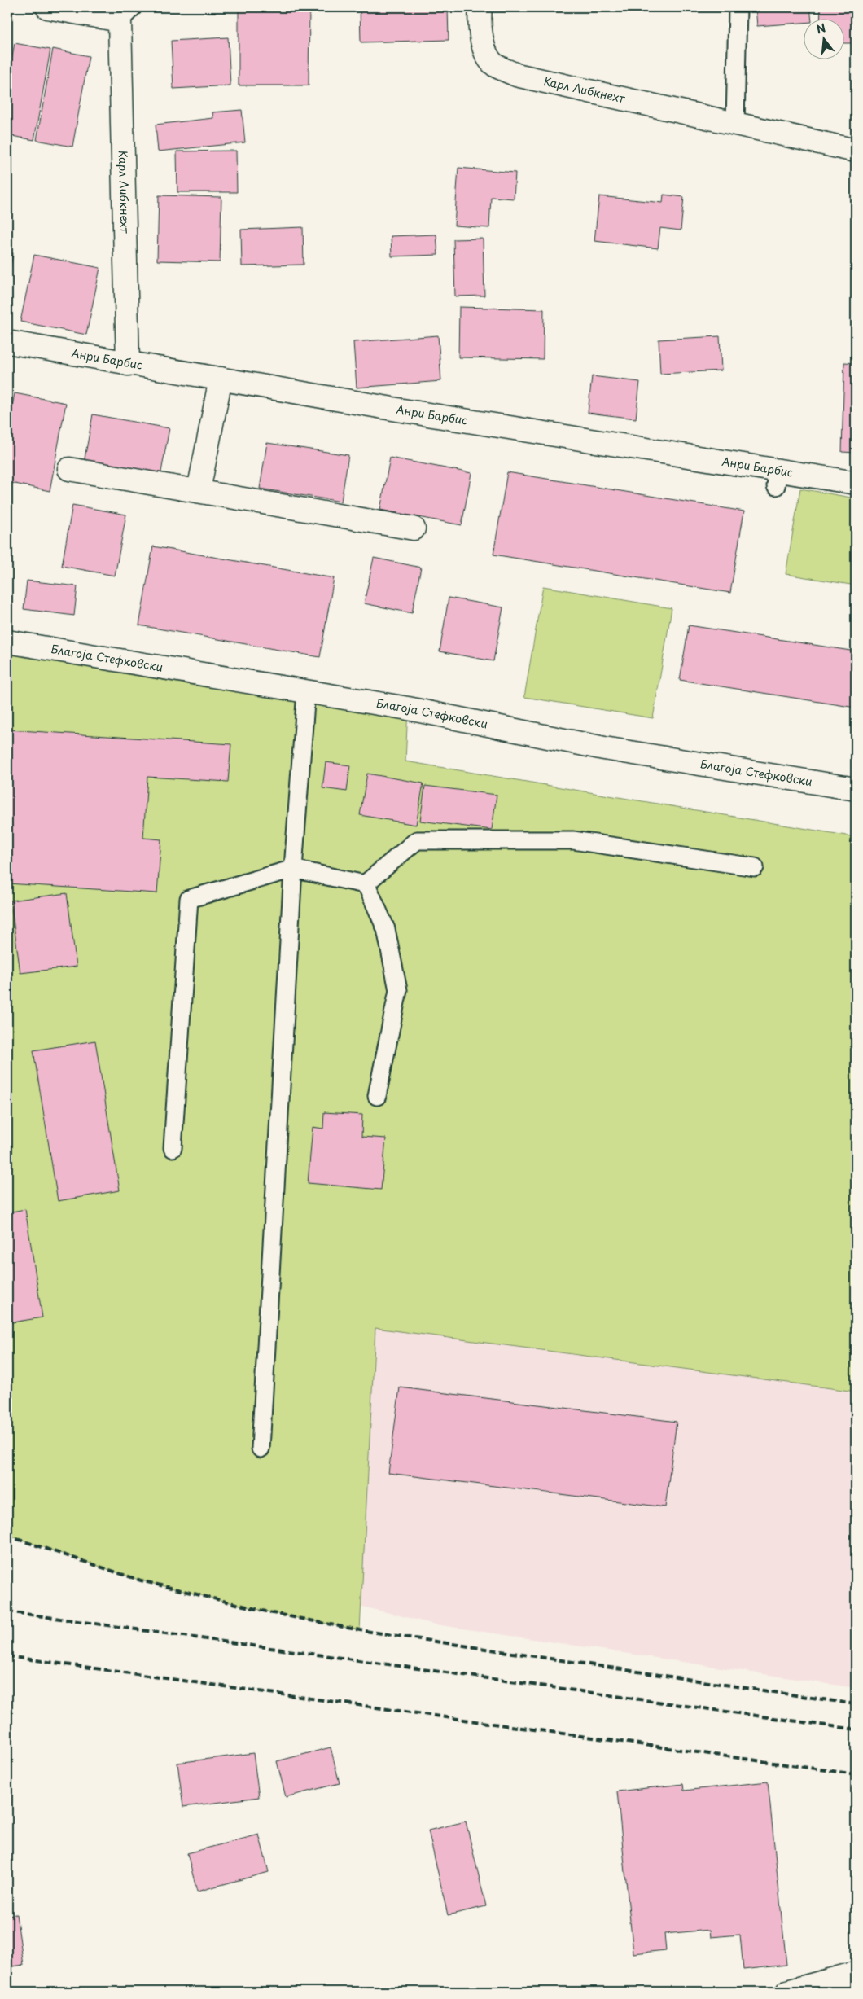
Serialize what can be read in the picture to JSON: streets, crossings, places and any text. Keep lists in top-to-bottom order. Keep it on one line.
{"streets":{"street":["Карл Либкнехт","Анри Барбис","Благоја Стефковски"]},"crossings":[["Карл Либкнехт","Анри Барбис"]],"north":"top"}
